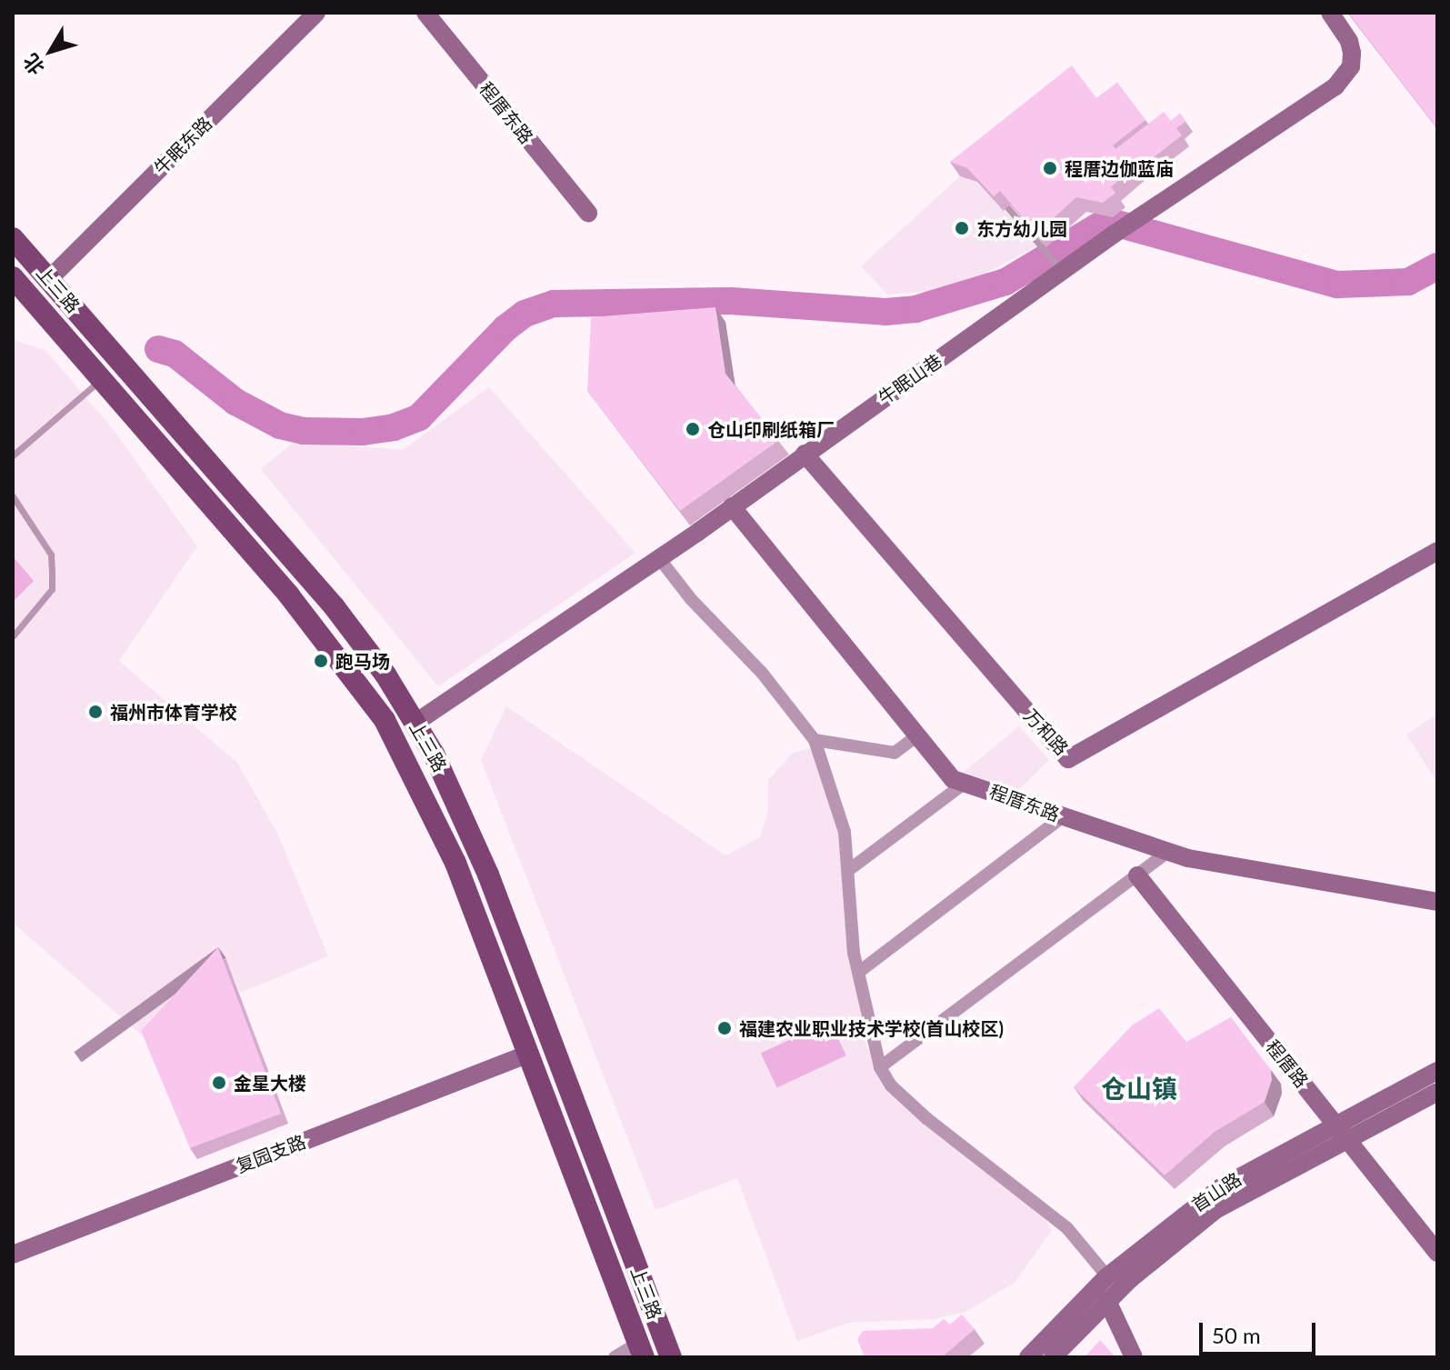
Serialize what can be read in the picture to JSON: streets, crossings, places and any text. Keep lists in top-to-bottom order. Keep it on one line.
{"streets":{"main road":["上三路"],"street":["程厝东路","牛眠东路","牛眠山巷","万和路","程厝路","复园支路","首山路"]},"crossings":[["程厝东路","牛眠山巷"],["牛眠东路","上三路"],["上三路","牛眠山巷"],["上三路","复园支路"],["牛眠山巷","万和路"],["程厝路","首山路"]],"districts":["仓山镇"],"places":["程厝边伽蓝庙","东方幼儿园","仓山印刷纸箱厂","跑马场","福州市体育学校","福建农业职业技术学校(首山校区)","金星大楼"],"scale_bar":"50 m","north":"bottom left"}
